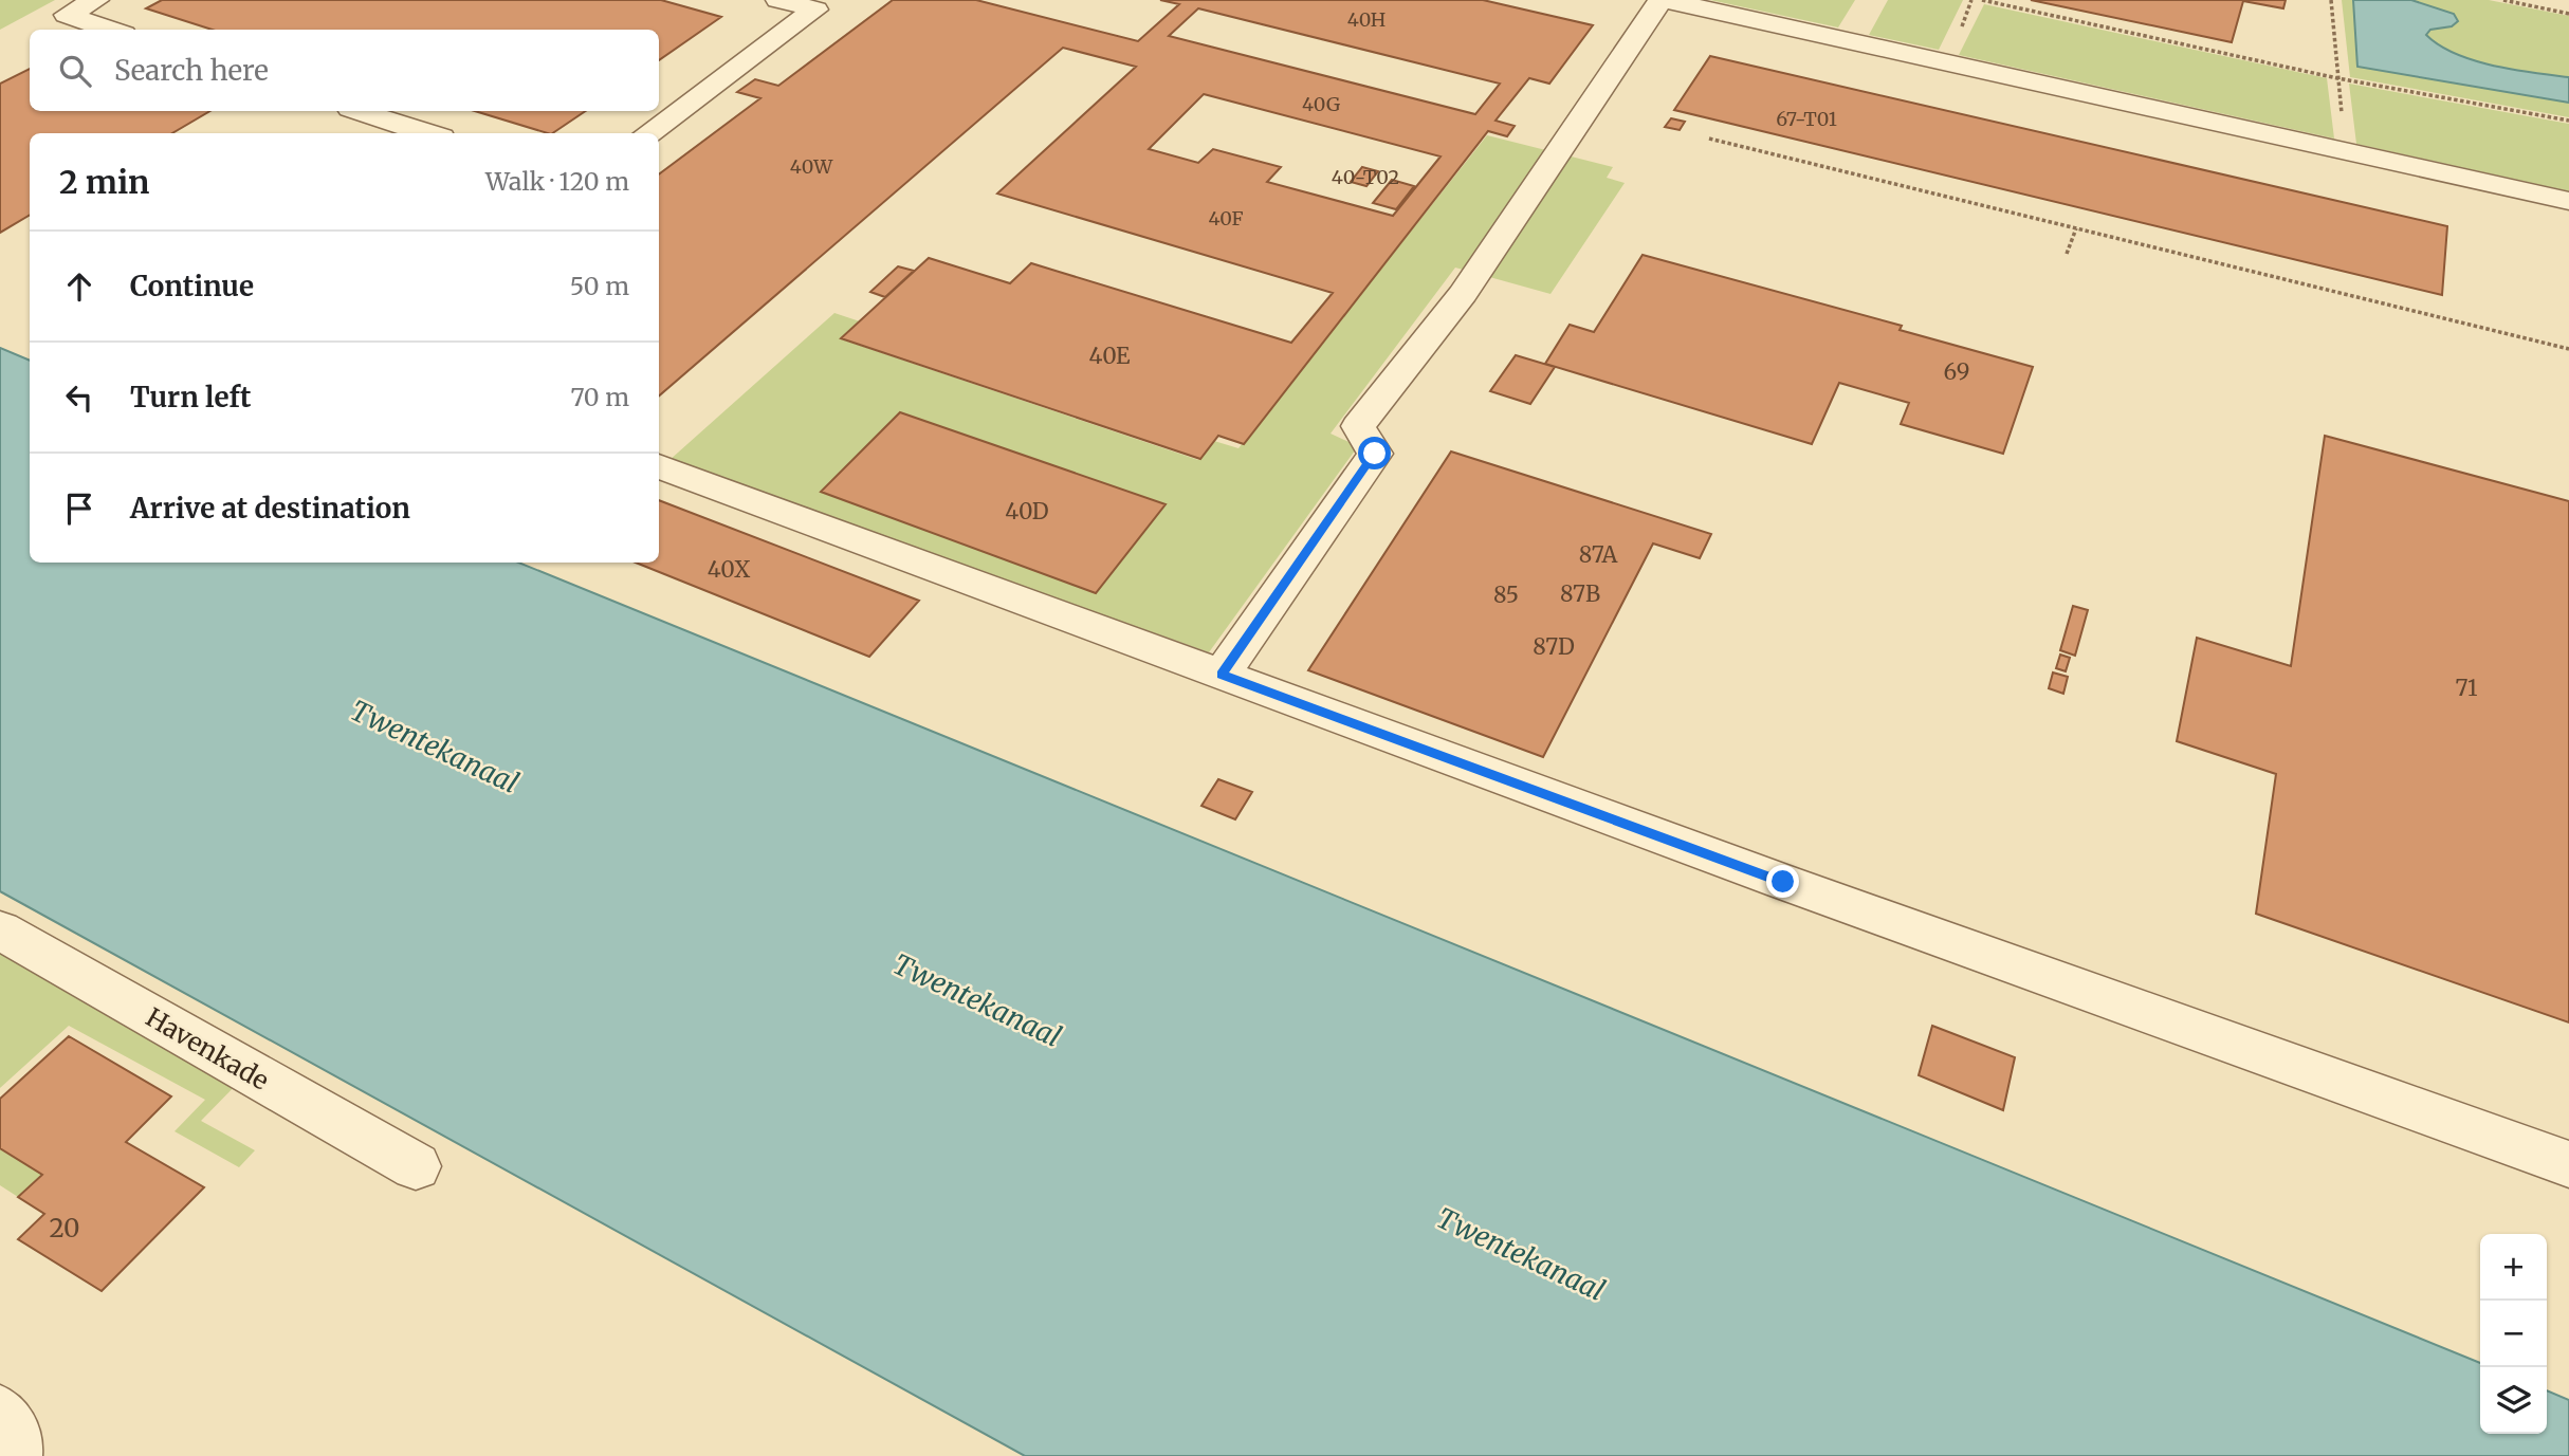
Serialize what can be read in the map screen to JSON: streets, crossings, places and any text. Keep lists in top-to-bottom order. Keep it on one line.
{"streets":{"street":["Havenkade"]},"water":["Twentekanaal"],"house_numbers":["40H","40G","67-T01","40W","40-T02","40F","40E","69","40D","87A","40X","87B","85","87D","71","20"],"page":{"search":"Search here","heading":["2 min","Walk · 120 m"],"list":[["Continue","50 m"],["Turn left","70 m"],"Arrive at destination"],"map_buttons":["+","−"]}}
